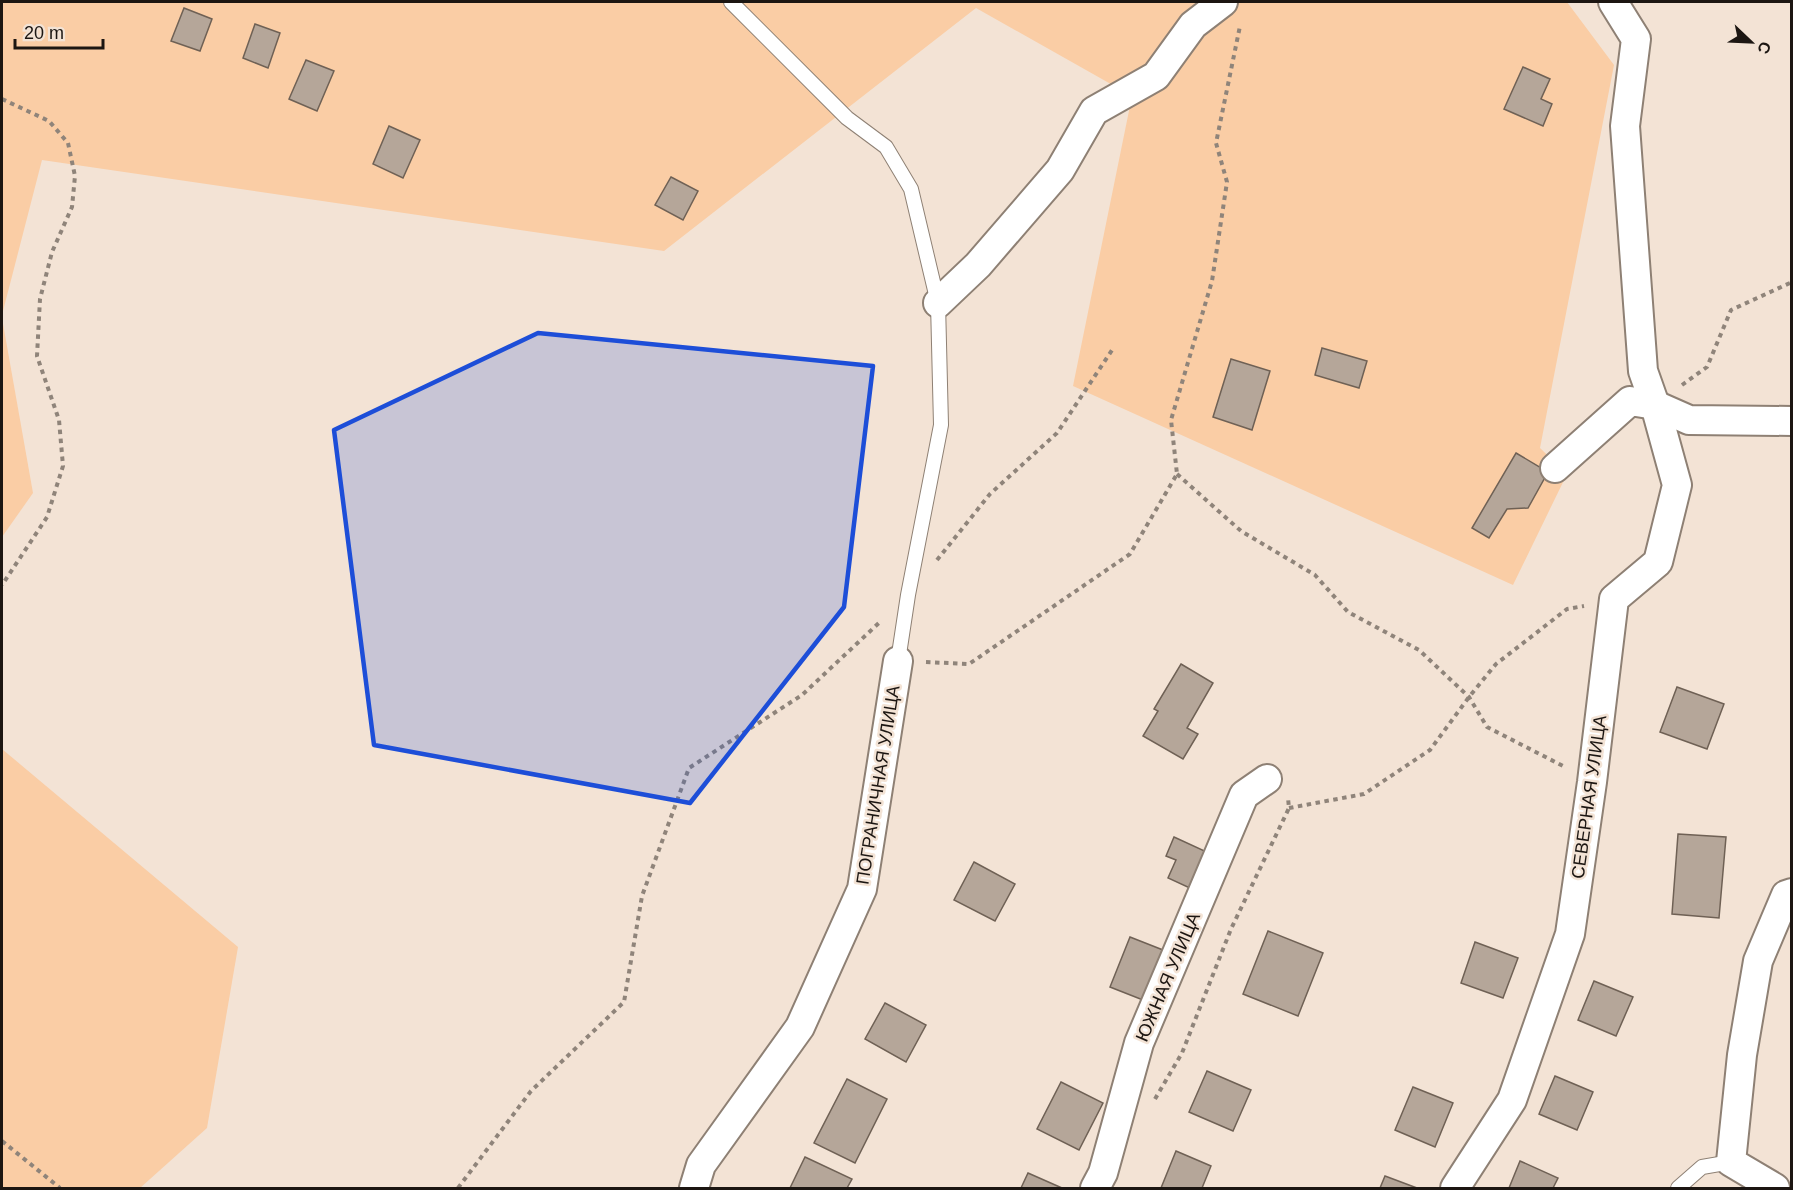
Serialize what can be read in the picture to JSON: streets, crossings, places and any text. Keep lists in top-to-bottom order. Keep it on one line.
{"streets":{"street":["ПОГРАНИЧНАЯ УЛИЦА","СЕВЕРНАЯ УЛИЦА","ЮЖНАЯ УЛИЦА"]},"scale_bar":"20 m","north":"bottom right"}
